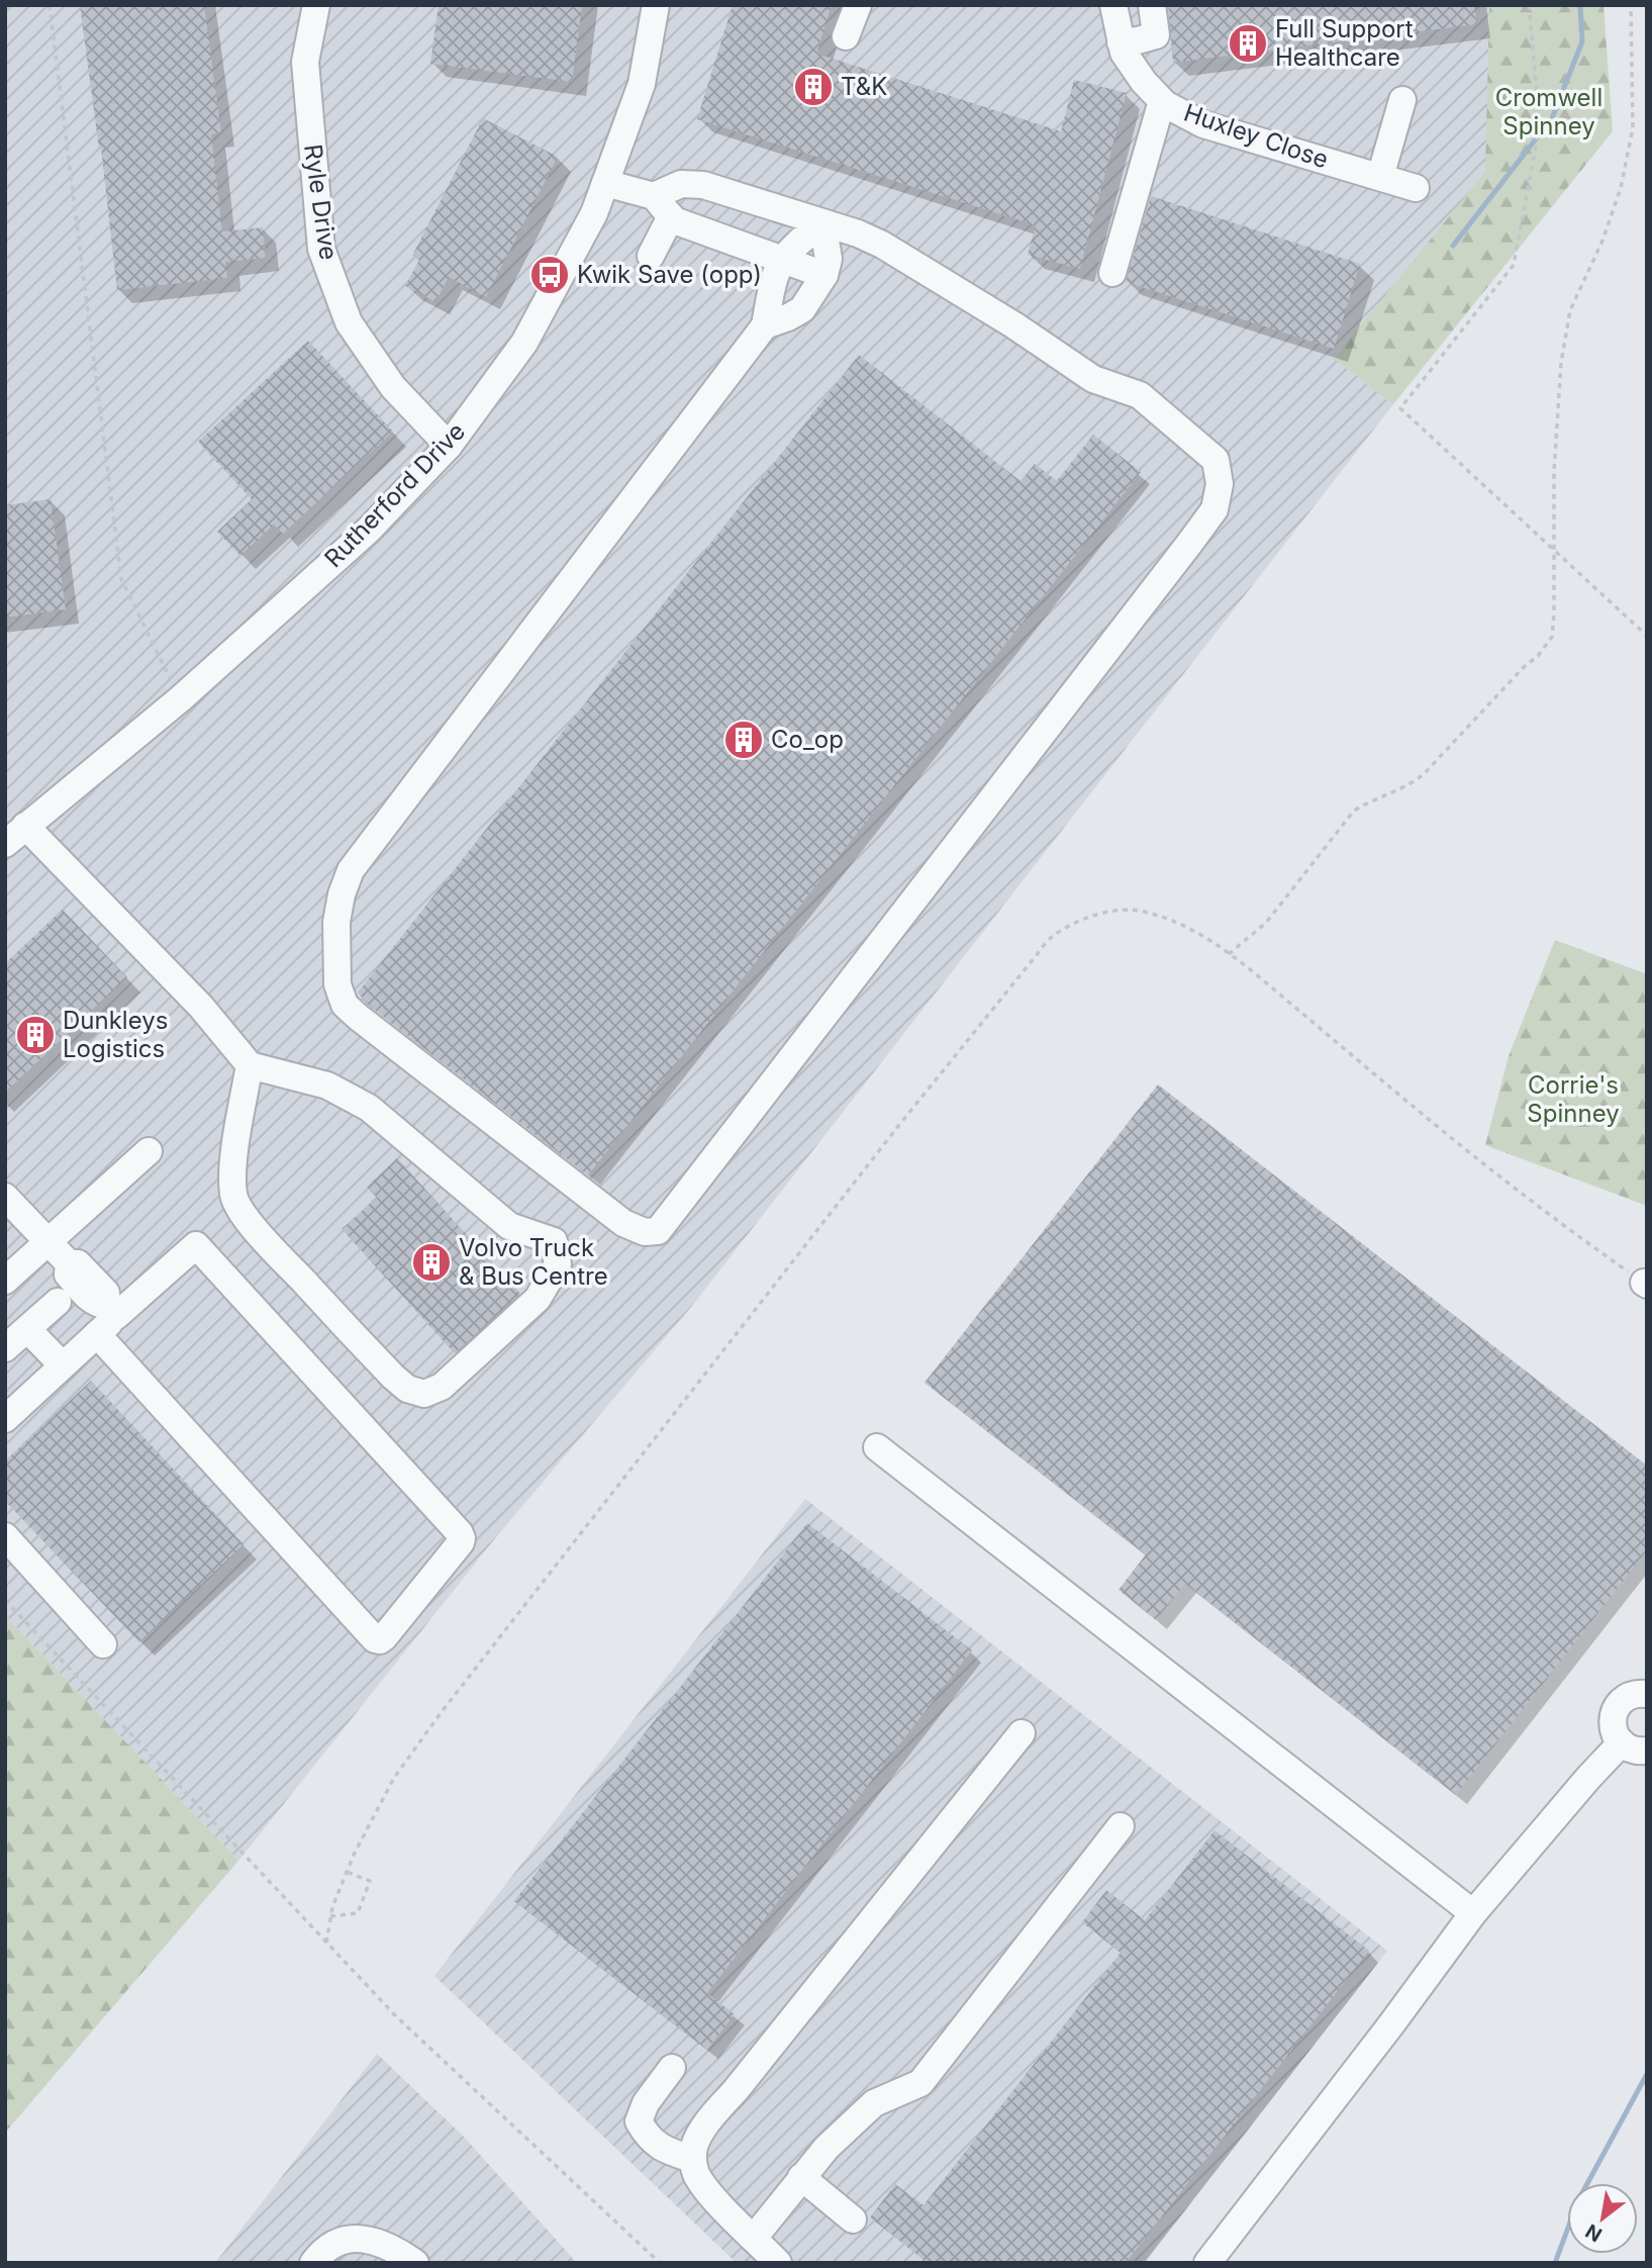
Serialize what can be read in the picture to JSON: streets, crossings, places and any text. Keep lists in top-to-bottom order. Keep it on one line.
{"streets":{"street":["Huxley Close","Ryle Drive","Rutherford Drive"]},"crossings":[["Ryle Drive","Rutherford Drive"]],"parks":["Cromwell Spinney","Corrie's Spinney"],"places":{"building":["Full Support Healthcare","T&K","Co_op","Dunkleys Logistics","Volvo Truck & Bus Centre"],"bus stop":["Kwik Save (opp)"]},"north":"bottom left"}
